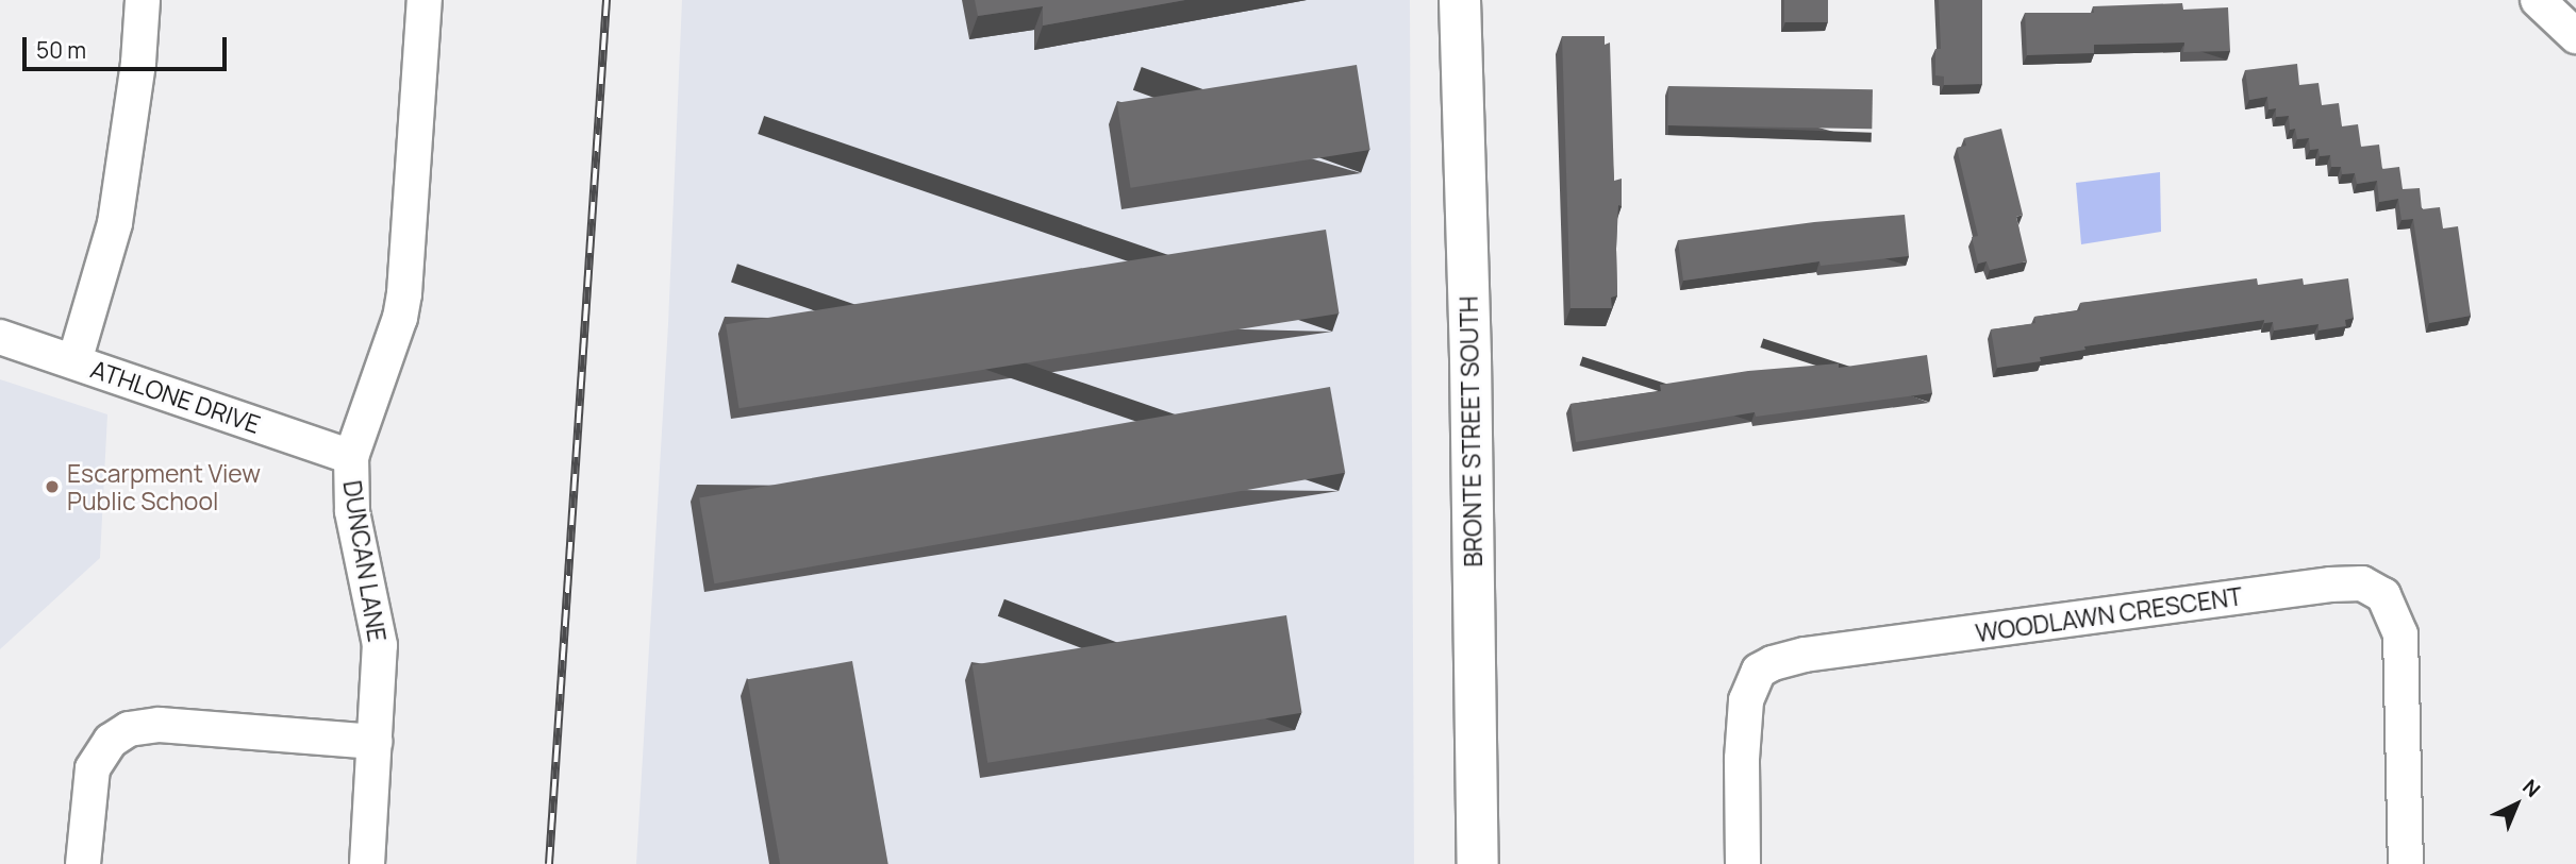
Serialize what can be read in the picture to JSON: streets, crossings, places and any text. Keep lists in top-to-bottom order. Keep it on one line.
{"streets":{"main road":["BRONTE STREET SOUTH"],"street":["ATHLONE DRIVE","DUNCAN LANE","WOODLAWN CRESCENT"]},"crossings":[["ATHLONE DRIVE","DUNCAN LANE"]],"places":["Escarpment View Public School"],"scale_bar":"50 m","north":"top right"}
